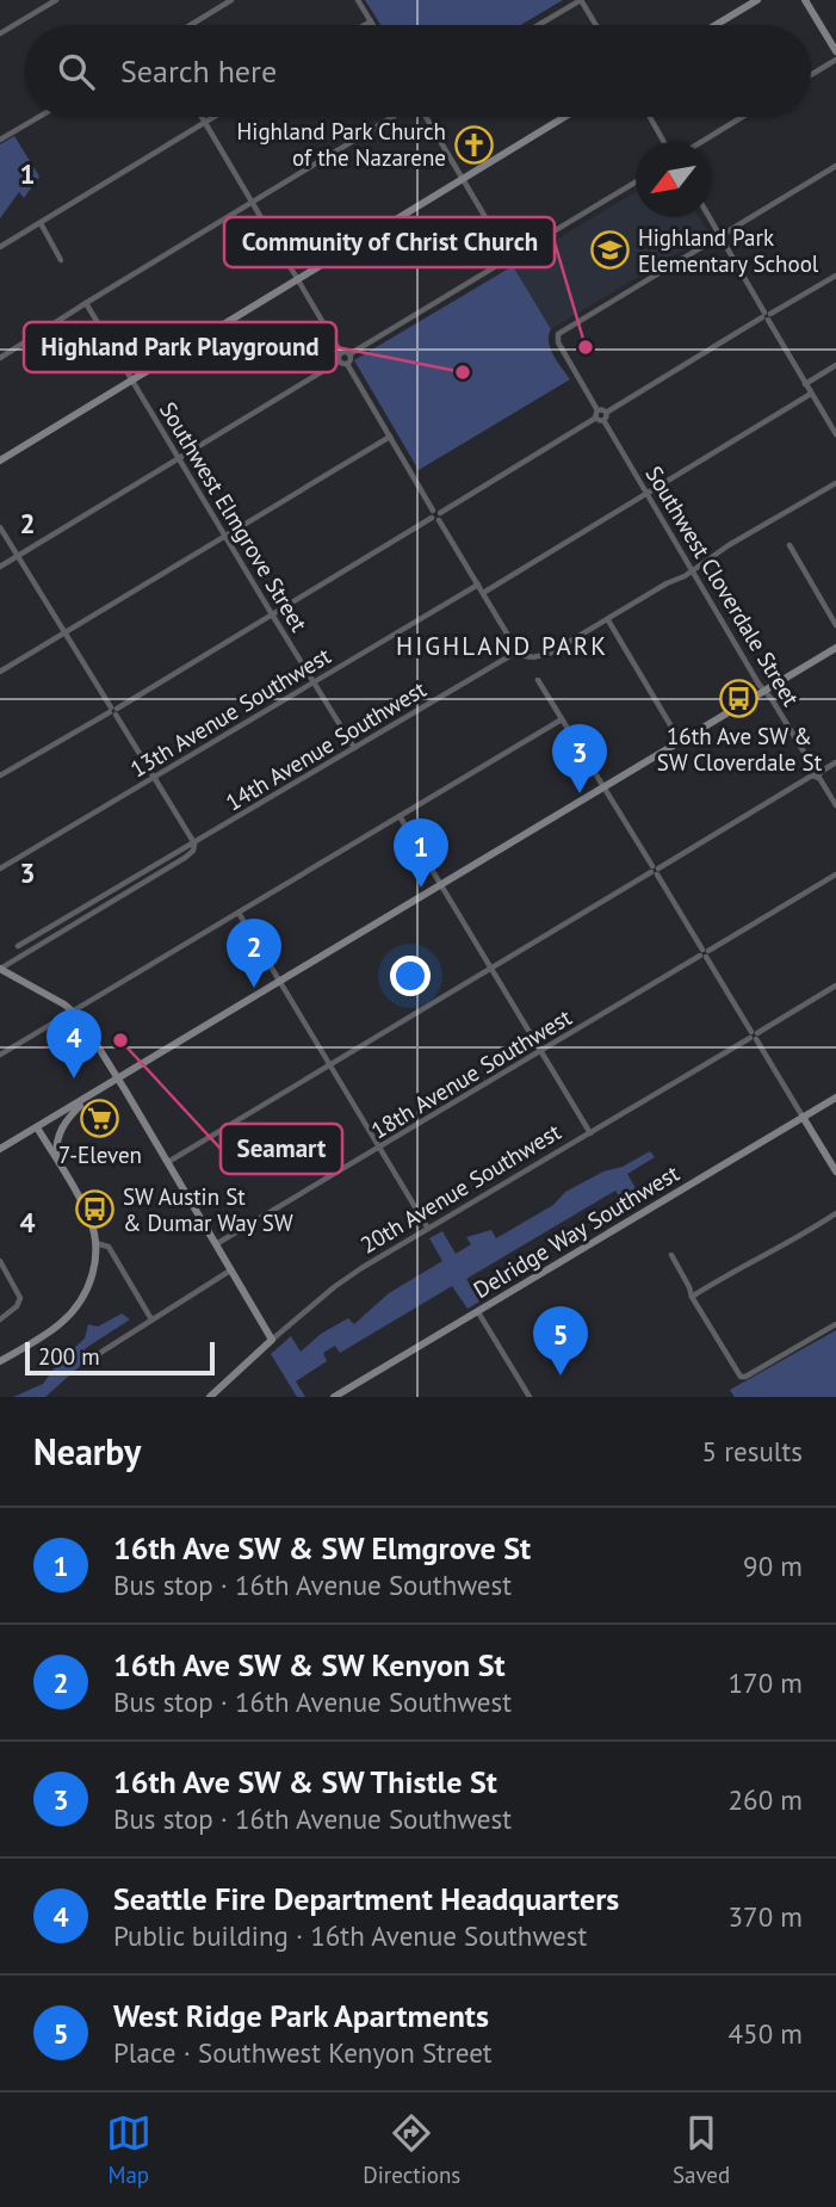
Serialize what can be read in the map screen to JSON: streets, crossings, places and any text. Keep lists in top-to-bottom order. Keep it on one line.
{"streets":{"street":["Southwest Elmgrove Street","Southwest Cloverdale Street","13th Avenue Southwest","14th Avenue Southwest","18th Avenue Southwest","20th Avenue Southwest","Delridge Way Southwest"]},"crossings":[["Southwest Elmgrove Street","13th Avenue Southwest"],["Southwest Elmgrove Street","14th Avenue Southwest"]],"districts":["HIGHLAND PARK"],"places":{"church":["Highland Park Church of the Nazarene"],"school or university":["Highland Park Elementary School"],"other":["Community of Christ Church","Highland Park Playground","Seamart"],"bus stop":["16th Ave SW & SW Cloverdale St","SW Austin St & Dumar Way SW"],"supermarket":["7-Eleven"]},"scale_bar":"200 m","north":"bottom left","page":{"search":"Search here","pins":["3","1","2","4","5"],"scale":"200 m","heading":["Nearby","5 results"],"list":[{"mark":"1","name":"16th Ave SW & SW Elmgrove St","note":"Bus stop · 16th Avenue Southwest","value":"90 m"},{"mark":"2","name":"16th Ave SW & SW Kenyon St","note":"Bus stop · 16th Avenue Southwest","value":"170 m"},{"mark":"3","name":"16th Ave SW & SW Thistle St","note":"Bus stop · 16th Avenue Southwest","value":"260 m"},{"mark":"4","name":"Seattle Fire Department Headquarters","note":"Public building · 16th Avenue Southwest","value":"370 m"},{"mark":"5","name":"West Ridge Park Apartments","note":"Place · Southwest Kenyon Street","value":"450 m"}],"nav":["Map","Directions","Saved"]},"grid":{"rows":["1","2","3","4"]}}
